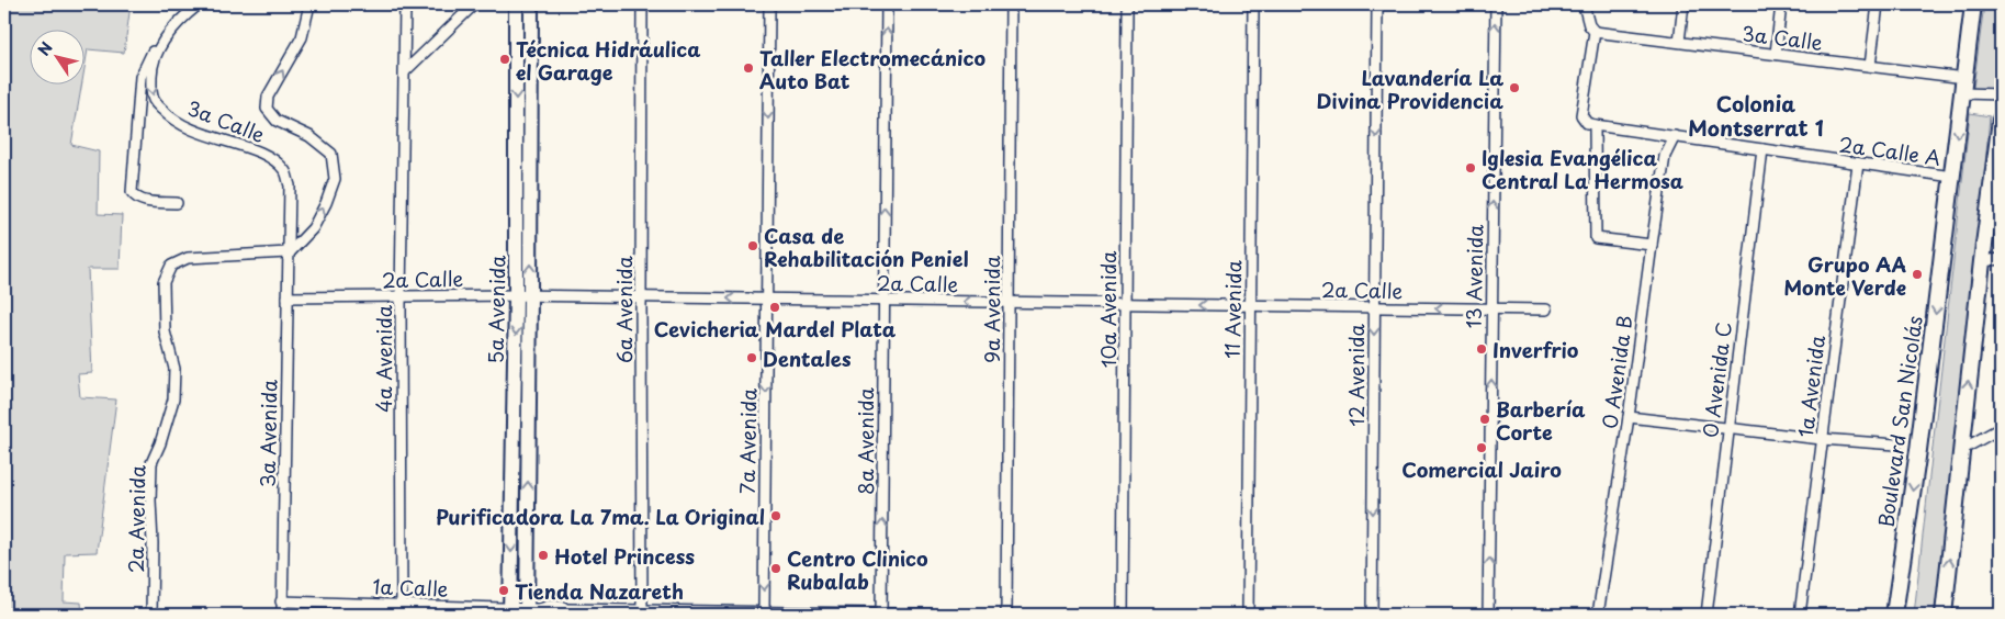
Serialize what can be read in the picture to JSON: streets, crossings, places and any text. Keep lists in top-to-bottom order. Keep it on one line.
{"streets":{"main road":["5a Avenida","Boulevard San Nicolás"],"street":["3a Calle","2a Calle A","13 Avenida","2a Calle","6a Avenida","9a Avenida","10a Avenida","11 Avenida","4a Avenida","0 Avenida B","12 Avenida","0 Avenida C","1a Avenida","3a Avenida","7a Avenida","8a Avenida","2a Avenida","1a Calle"]},"crossings":[["3a Calle","Boulevard San Nicolás"],["3a Calle","3a Avenida"],["3a Calle","2a Avenida"],["2a Calle A","0 Avenida B"],["2a Calle A","0 Avenida C"],["2a Calle A","1a Avenida"],["2a Calle A","Boulevard San Nicolás"],["13 Avenida","2a Calle"],["2a Calle","5a Avenida"],["2a Calle","6a Avenida"],["2a Calle","9a Avenida"],["2a Calle","10a Avenida"],["2a Calle","11 Avenida"],["2a Calle","4a Avenida"],["2a Calle","12 Avenida"],["2a Calle","3a Avenida"],["2a Calle","7a Avenida"],["2a Calle","8a Avenida"],["5a Avenida","1a Calle"],["6a Avenida","1a Calle"],["4a Avenida","1a Calle"],["3a Avenida","2a Avenida"],["3a Avenida","1a Calle"],["7a Avenida","1a Calle"],["8a Avenida","1a Calle"]],"one_way":["13 Avenida","2a Calle","12 Avenida","7a Avenida","8a Avenida"],"districts":["Colonia Montserrat 1"],"places":["Técnica Hidráulica el Garage","Taller Electromecánico Auto Bat","Lavandería La Divina Providencia","Iglesia Evangélica Central La Hermosa","Casa de Rehabilitación Peniel","Grupo AA Monte Verde","Cevicheria Mardel Plata","Inverfrio","Dentales","Barbería Corte","Comercial Jairo","Purificadora La 7ma. La Original","Hotel Princess","Centro Clinico Rubalab","Tienda Nazareth"],"north":"top left"}
